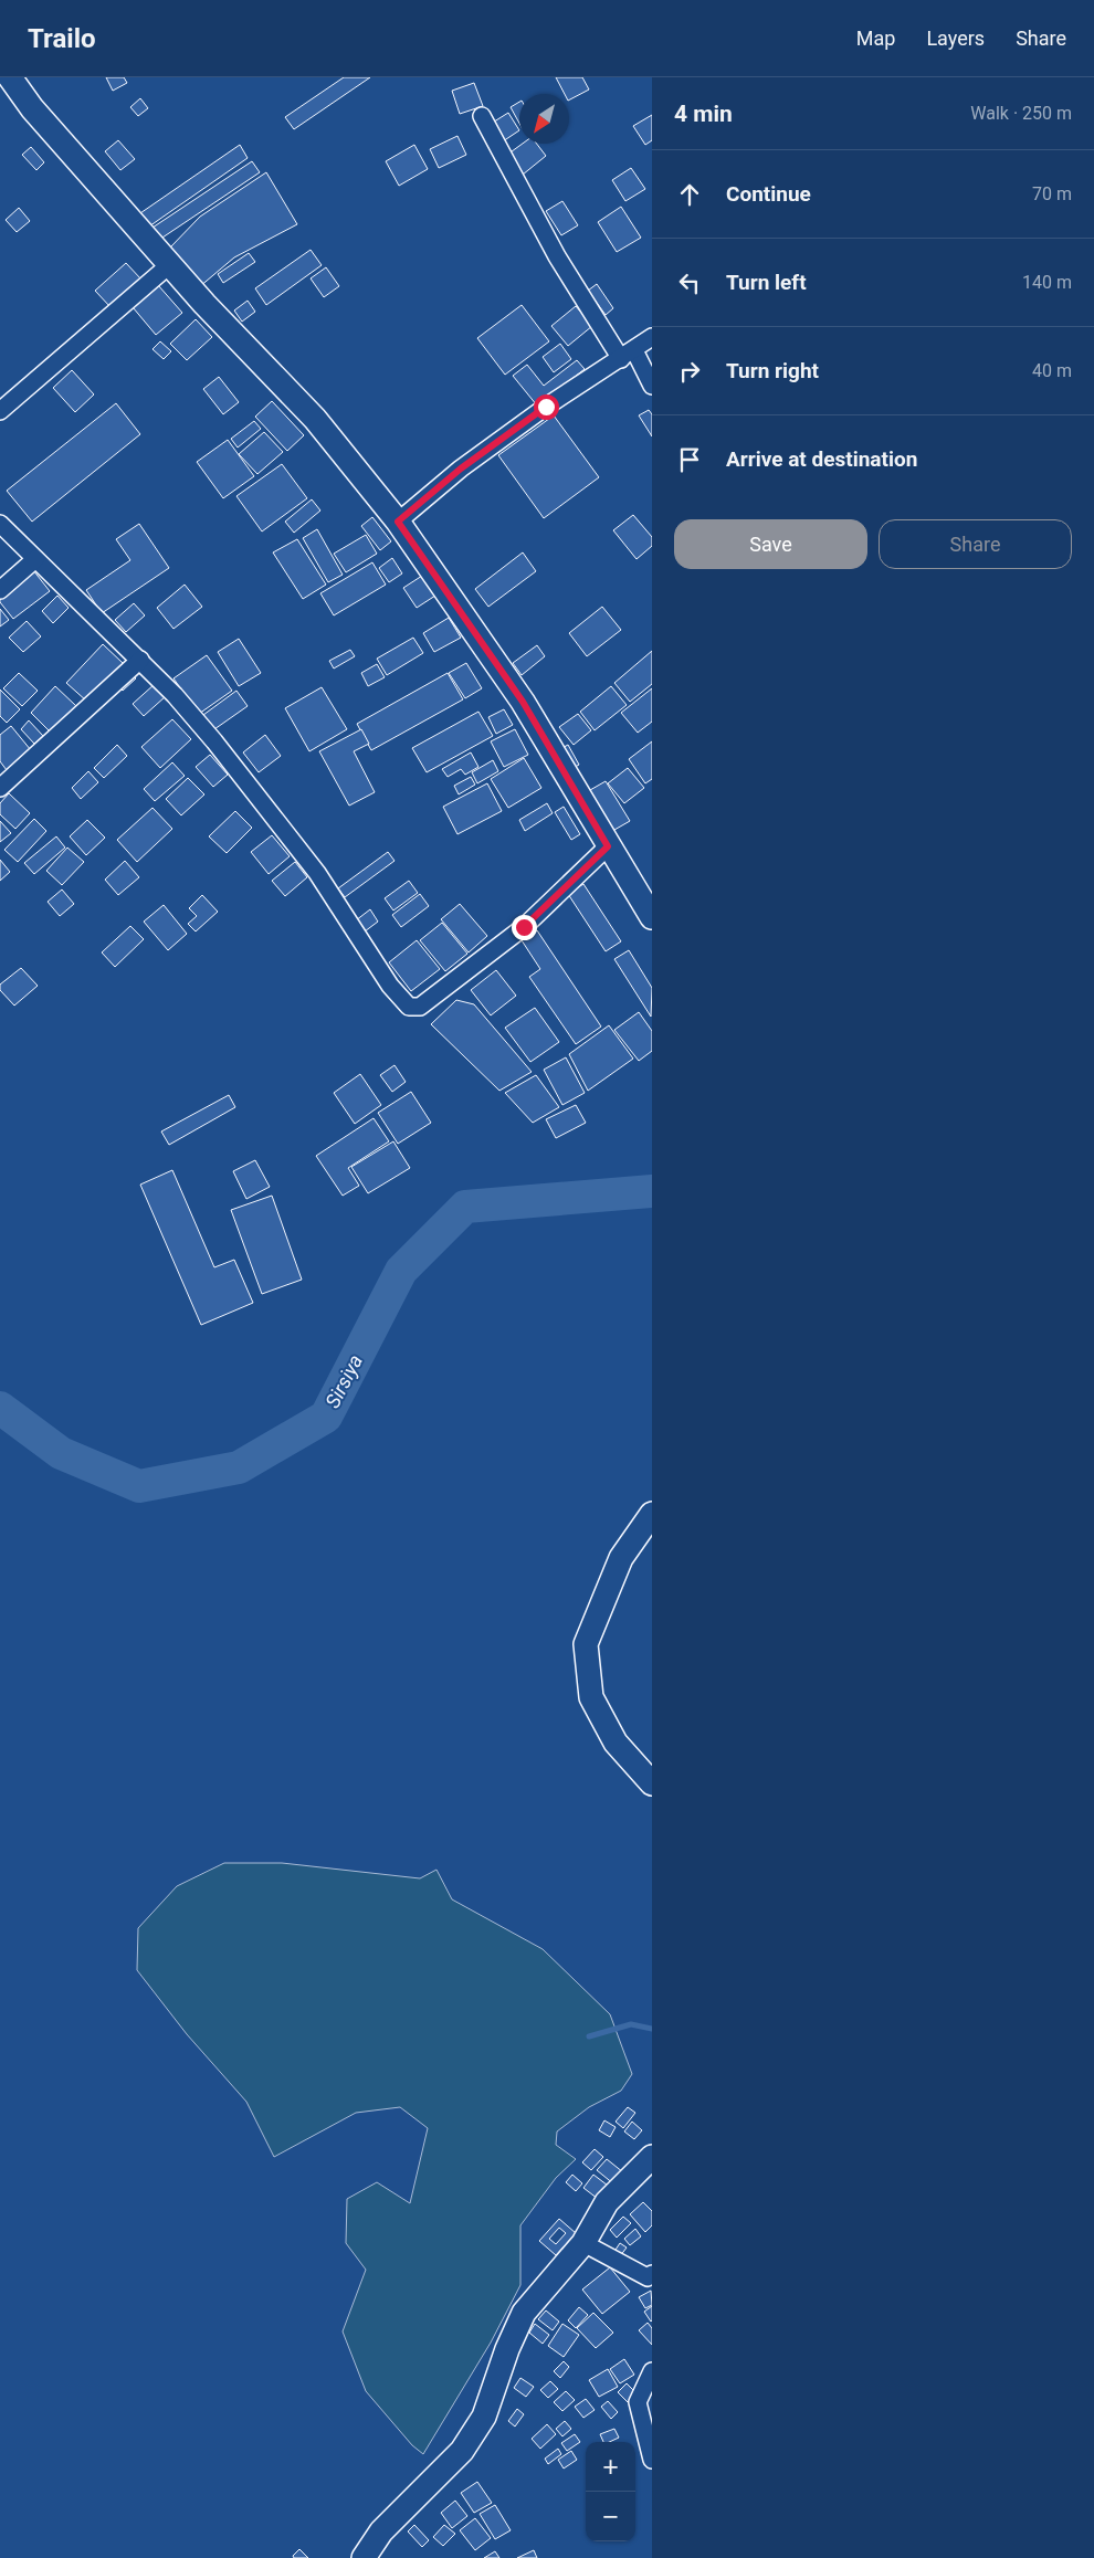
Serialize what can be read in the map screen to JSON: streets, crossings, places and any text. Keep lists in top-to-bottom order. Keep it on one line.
{"water":["Sirsiya"],"north":"bottom left","page":{"header":"Trailo","nav":["Map","Layers","Share"],"heading":["4 min","Walk · 250 m"],"list":[["Continue","70 m"],["Turn left","140 m"],["Turn right","40 m"],"Arrive at destination"],"buttons":["Save","Share"],"map_buttons":["+","−"]}}
